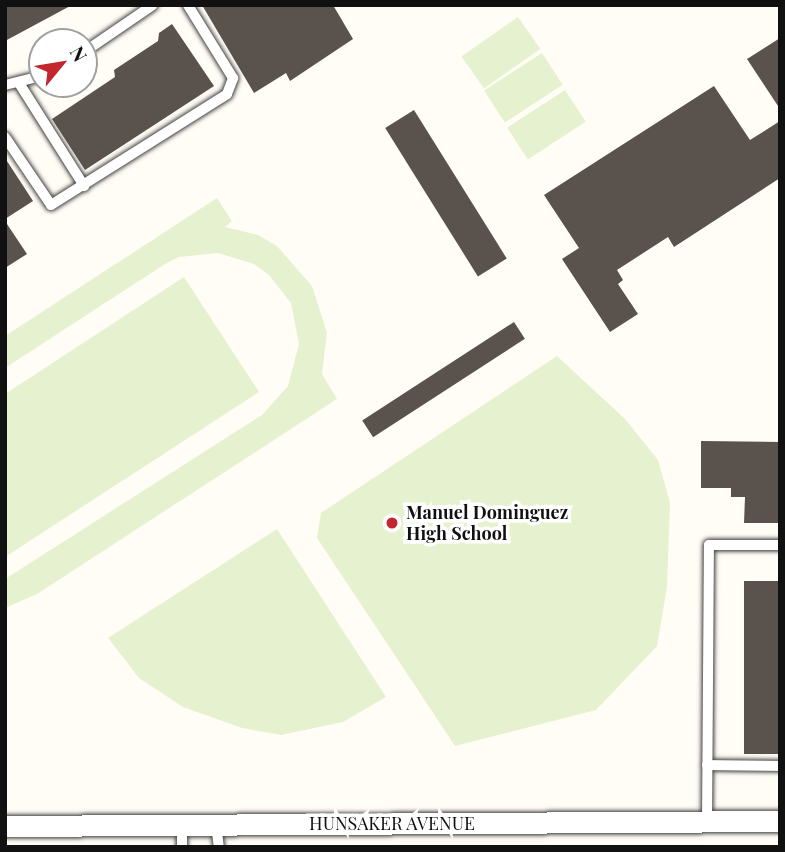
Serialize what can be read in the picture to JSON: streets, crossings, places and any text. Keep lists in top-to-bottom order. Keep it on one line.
{"streets":{"street":["HUNSAKER AVENUE"]},"places":["Manuel Dominguez High School"],"north":"top right"}
